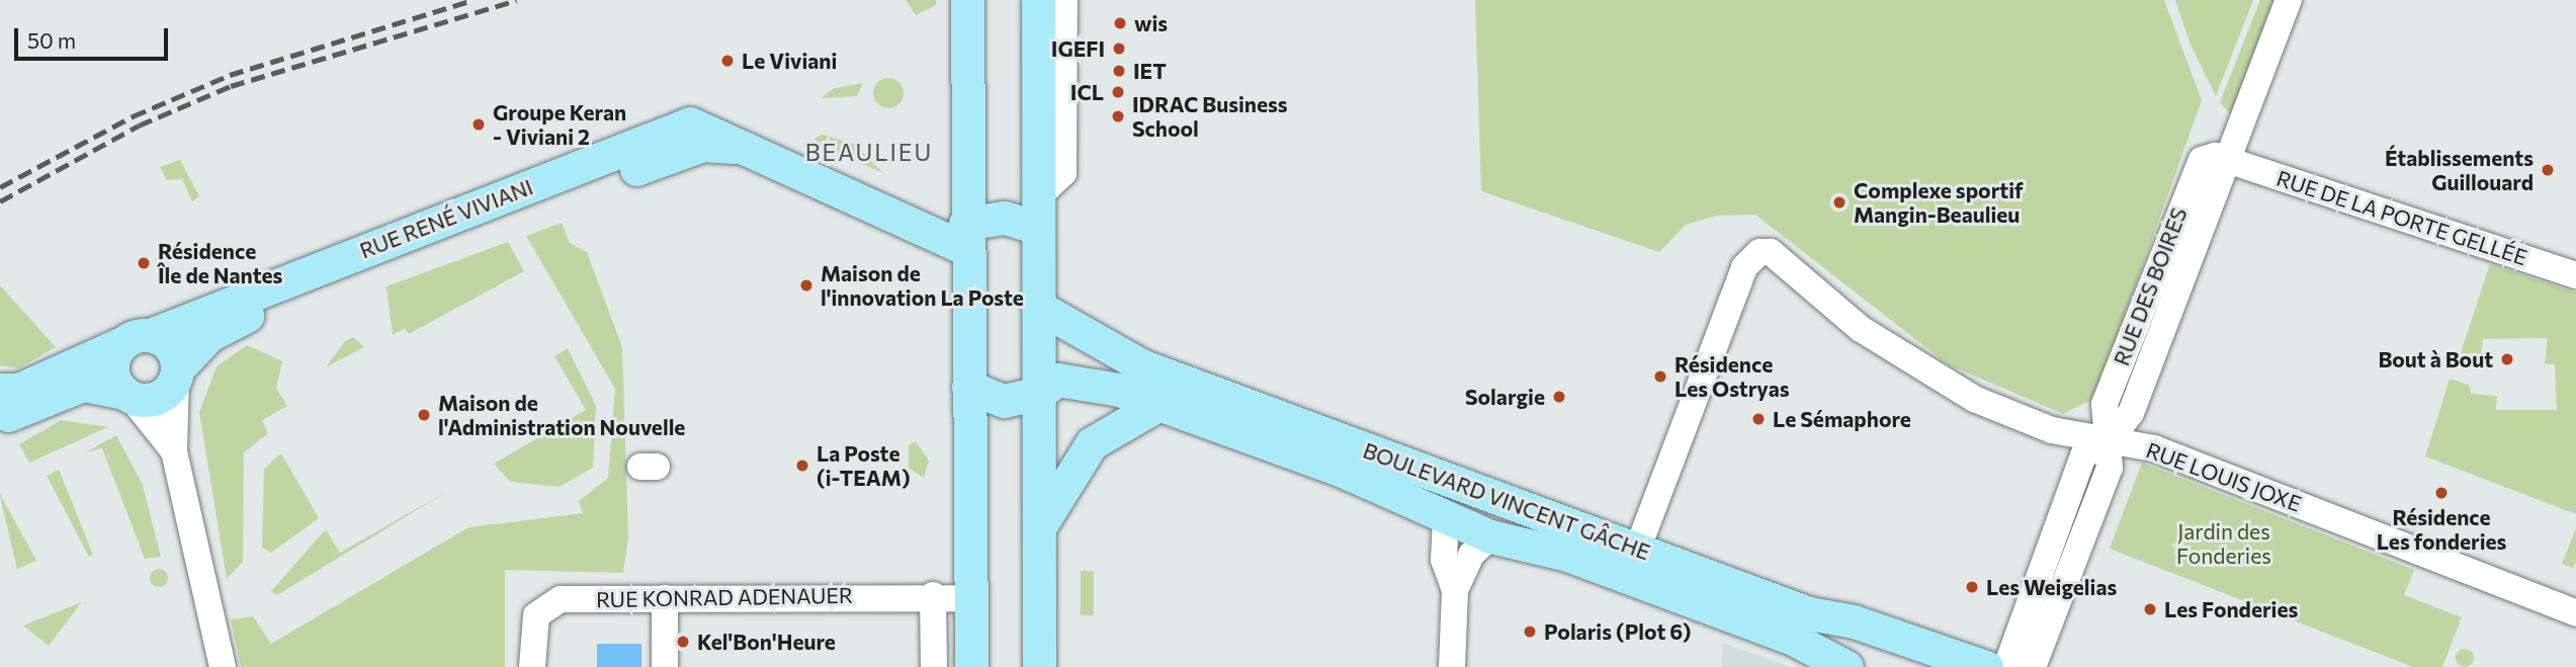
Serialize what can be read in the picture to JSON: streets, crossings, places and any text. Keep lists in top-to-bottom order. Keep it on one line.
{"streets":{"main road":["RUE RENÉ VIVIANI","BOULEVARD VINCENT GÂCHE"],"street":["RUE DE LA PORTE GELLÉE","RUE DES BOIRES","RUE LOUIS JOXE","RUE KONRAD ADENAUER"]},"crossings":[["RUE DE LA PORTE GELLÉE","RUE DES BOIRES"],["RUE DES BOIRES","RUE LOUIS JOXE"],["RUE LOUIS JOXE","BOULEVARD VINCENT GÂCHE"]],"districts":["BEAULIEU"],"parks":["Jardin des Fonderies"],"places":["wis","IGEFI","Le Viviani","IET","ICL","IDRAC Business School","Groupe Keran - Viviani 2","Établissements Guillouard","Complexe sportif Mangin-Beaulieu","Résidence Île de Nantes","Maison de l'innovation La Poste","Bout à Bout","Résidence Les Ostryas","Solargie","Maison de l'Administration Nouvelle","Le Sémaphore","La Poste (i-TEAM)","Résidence Les fonderies","Les Weigelias","Les Fonderies","Polaris (Plot 6)","Kel'Bon'Heure"],"scale_bar":"50 m"}
